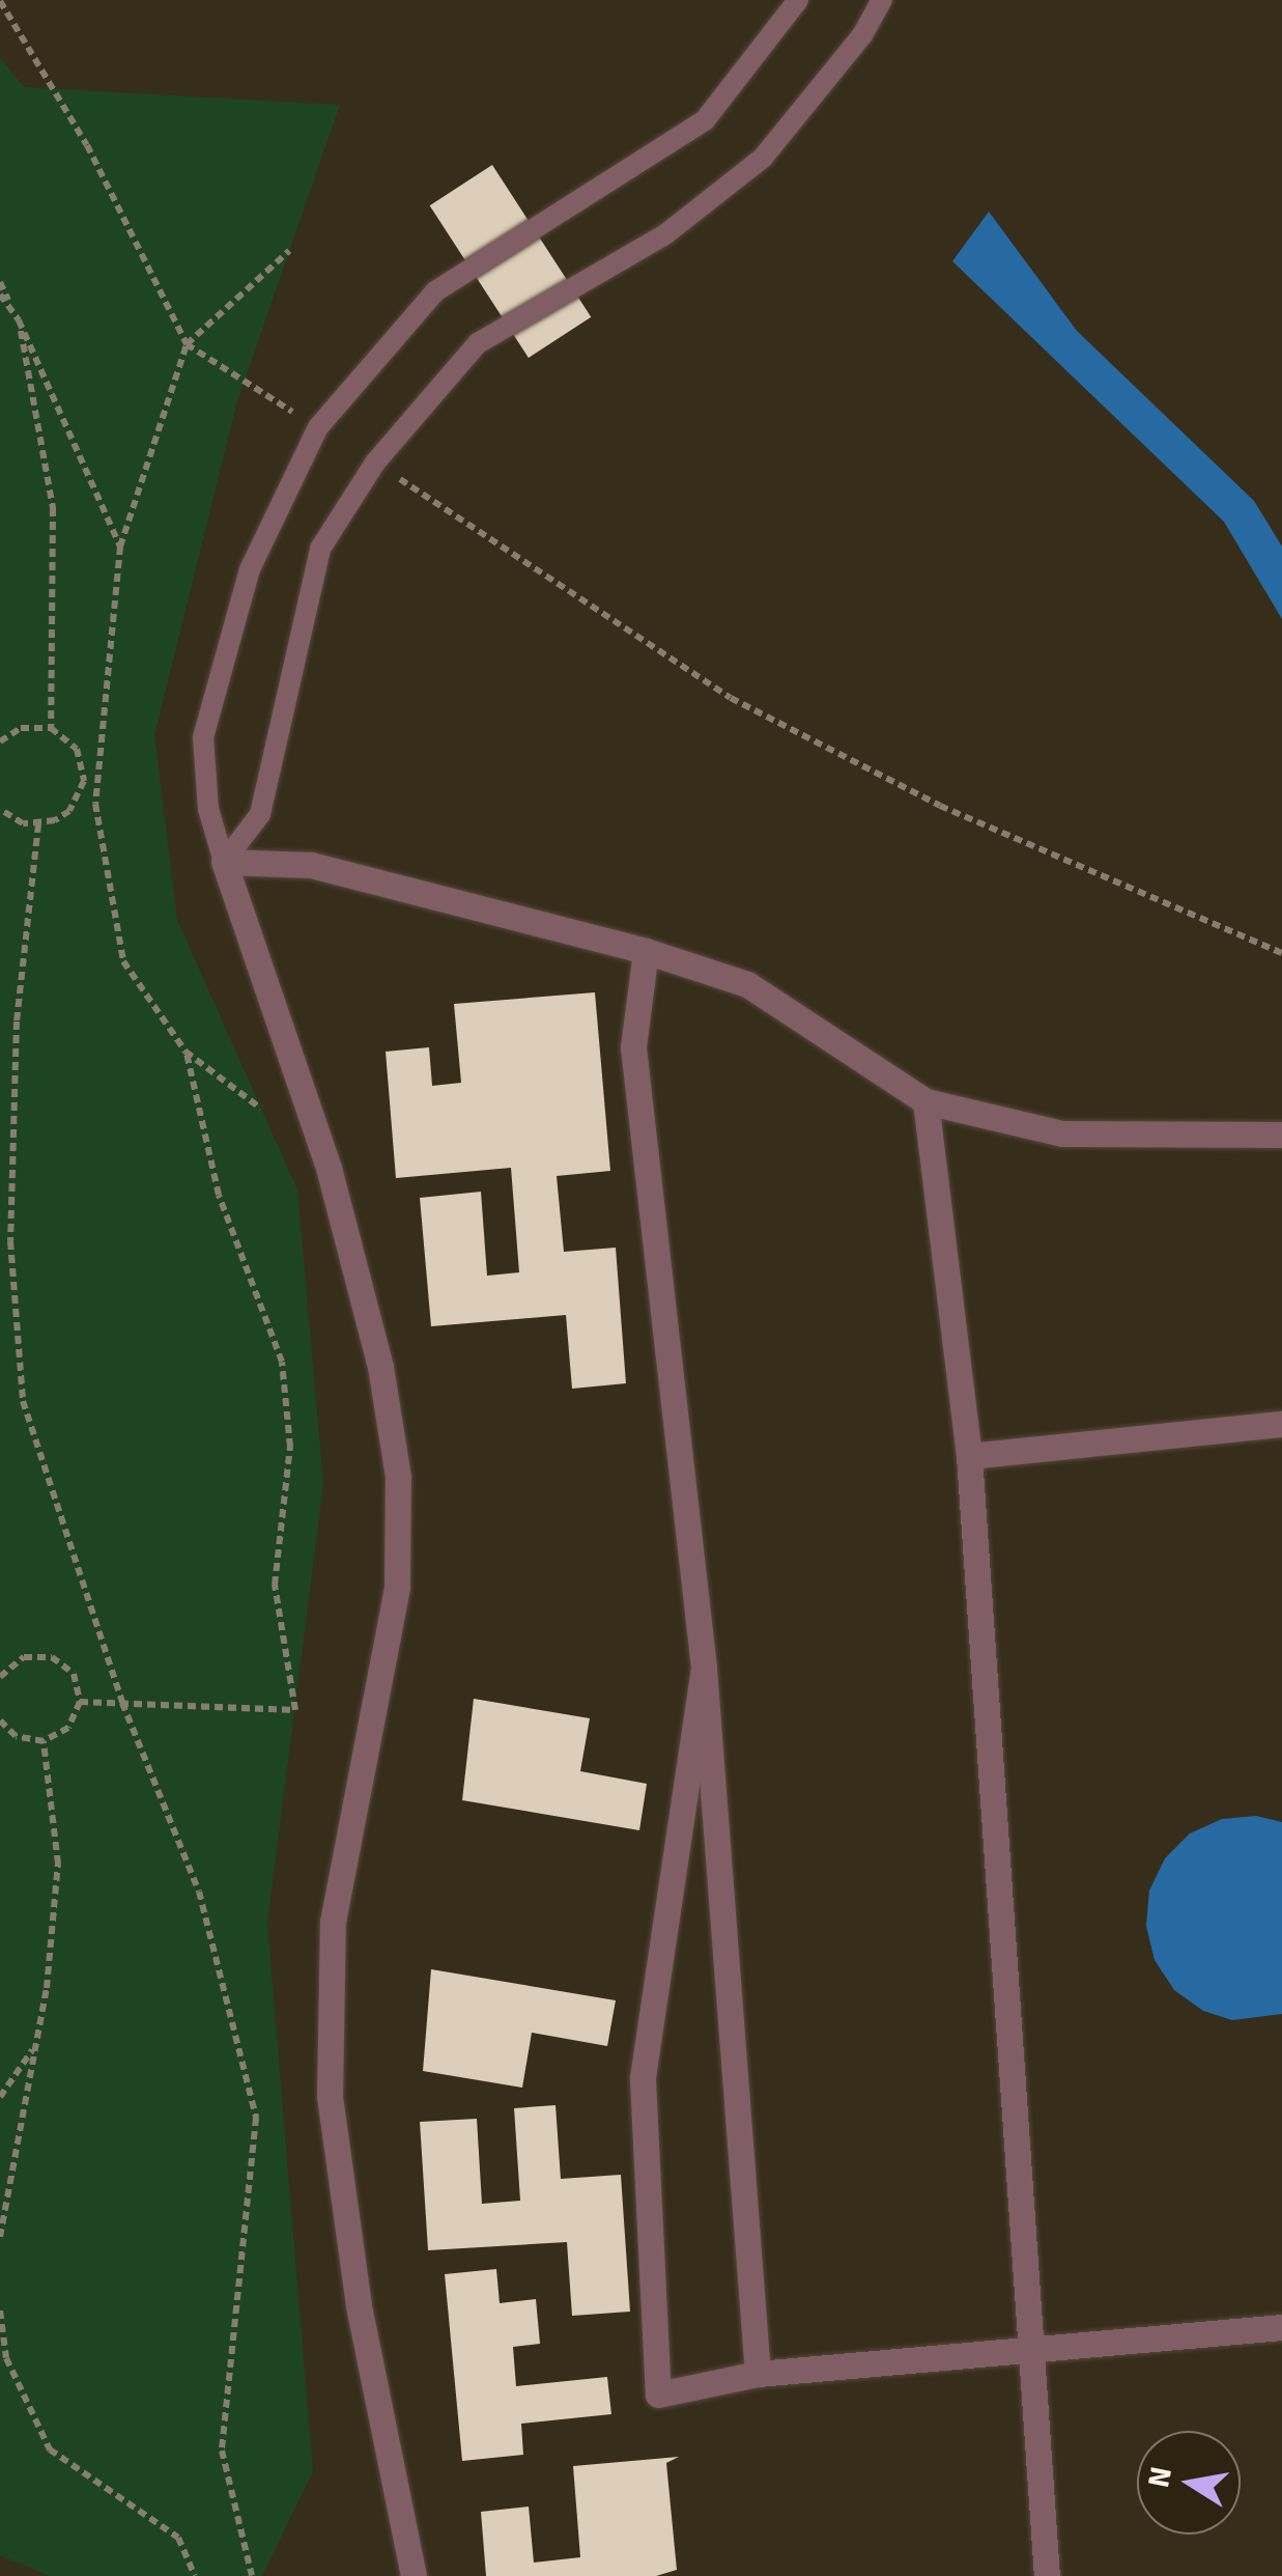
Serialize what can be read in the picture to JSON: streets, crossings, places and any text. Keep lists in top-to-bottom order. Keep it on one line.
{"north":"left"}
